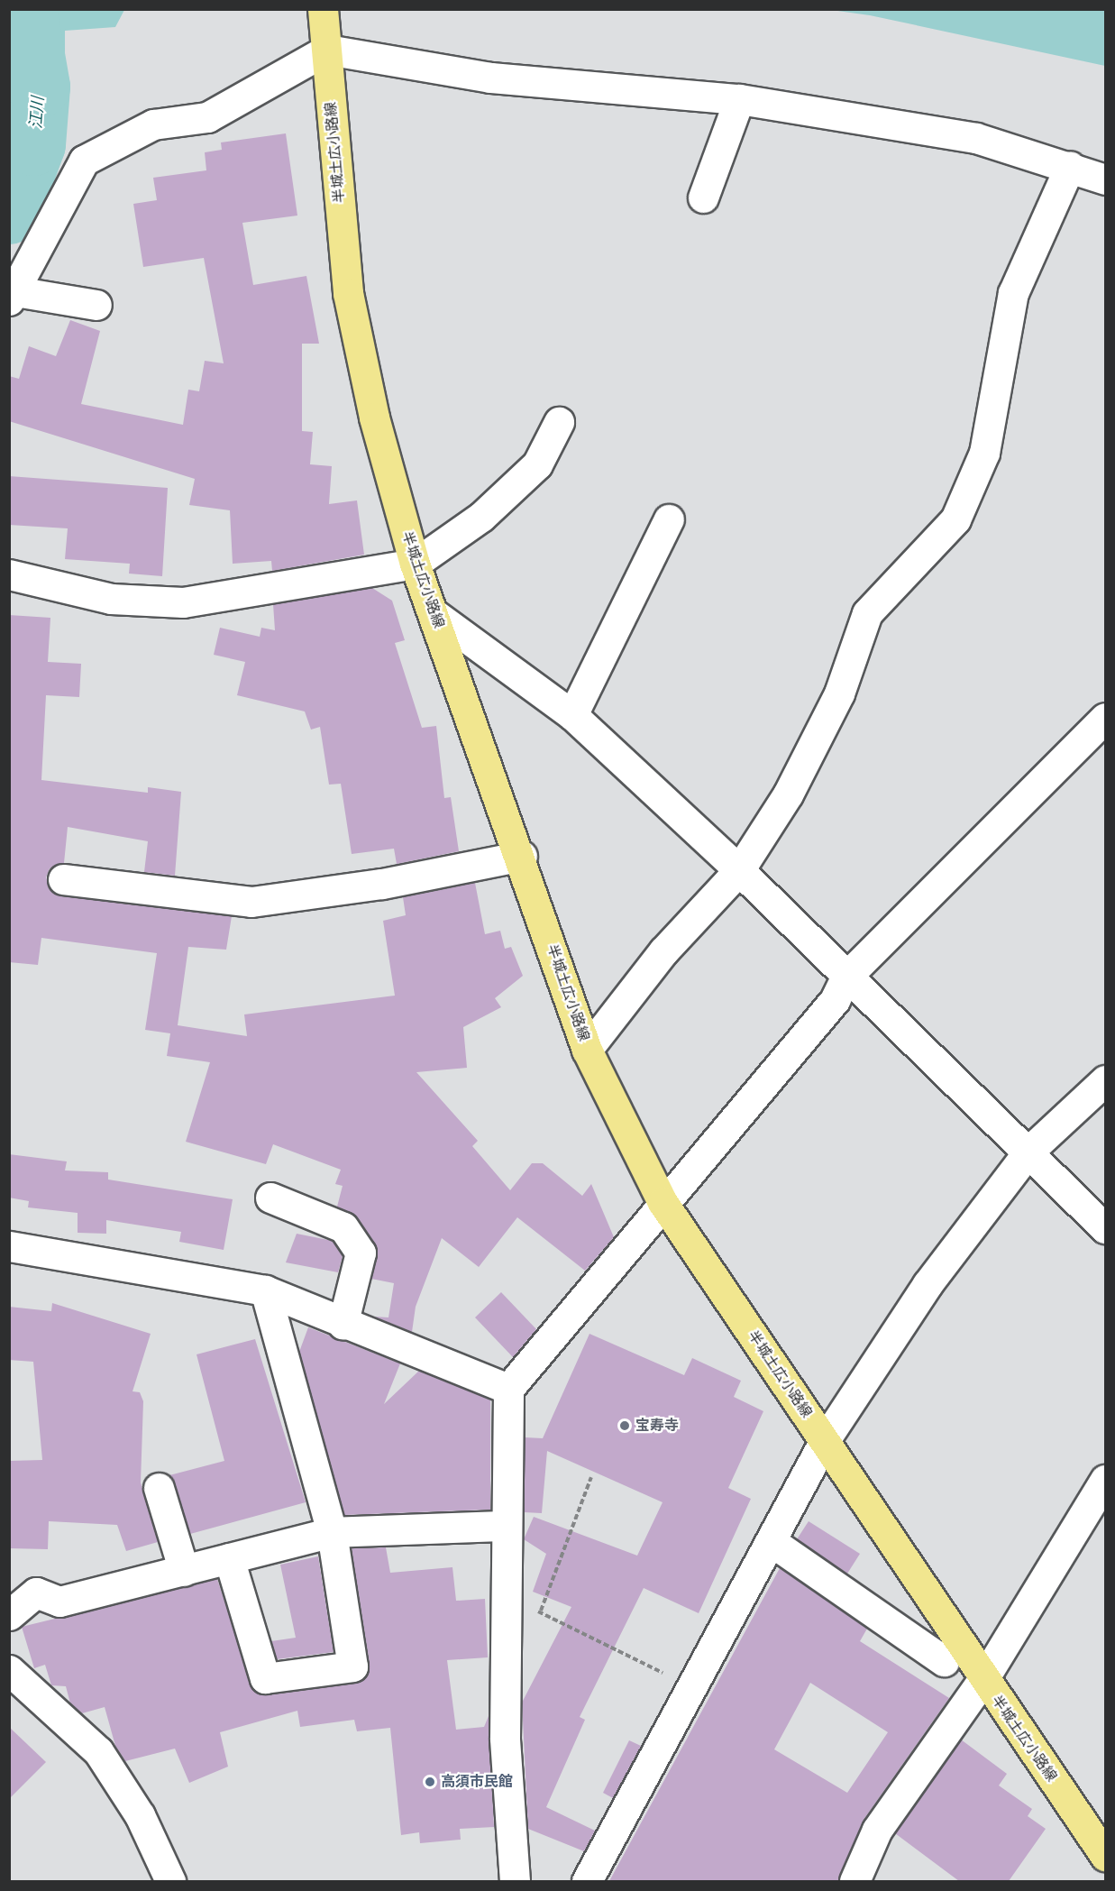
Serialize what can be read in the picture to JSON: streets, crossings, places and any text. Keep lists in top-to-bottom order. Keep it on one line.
{"streets":{"main road":["半城土広小路線"]},"water":["江川"],"places":["宝寿寺","高須市民館"]}
